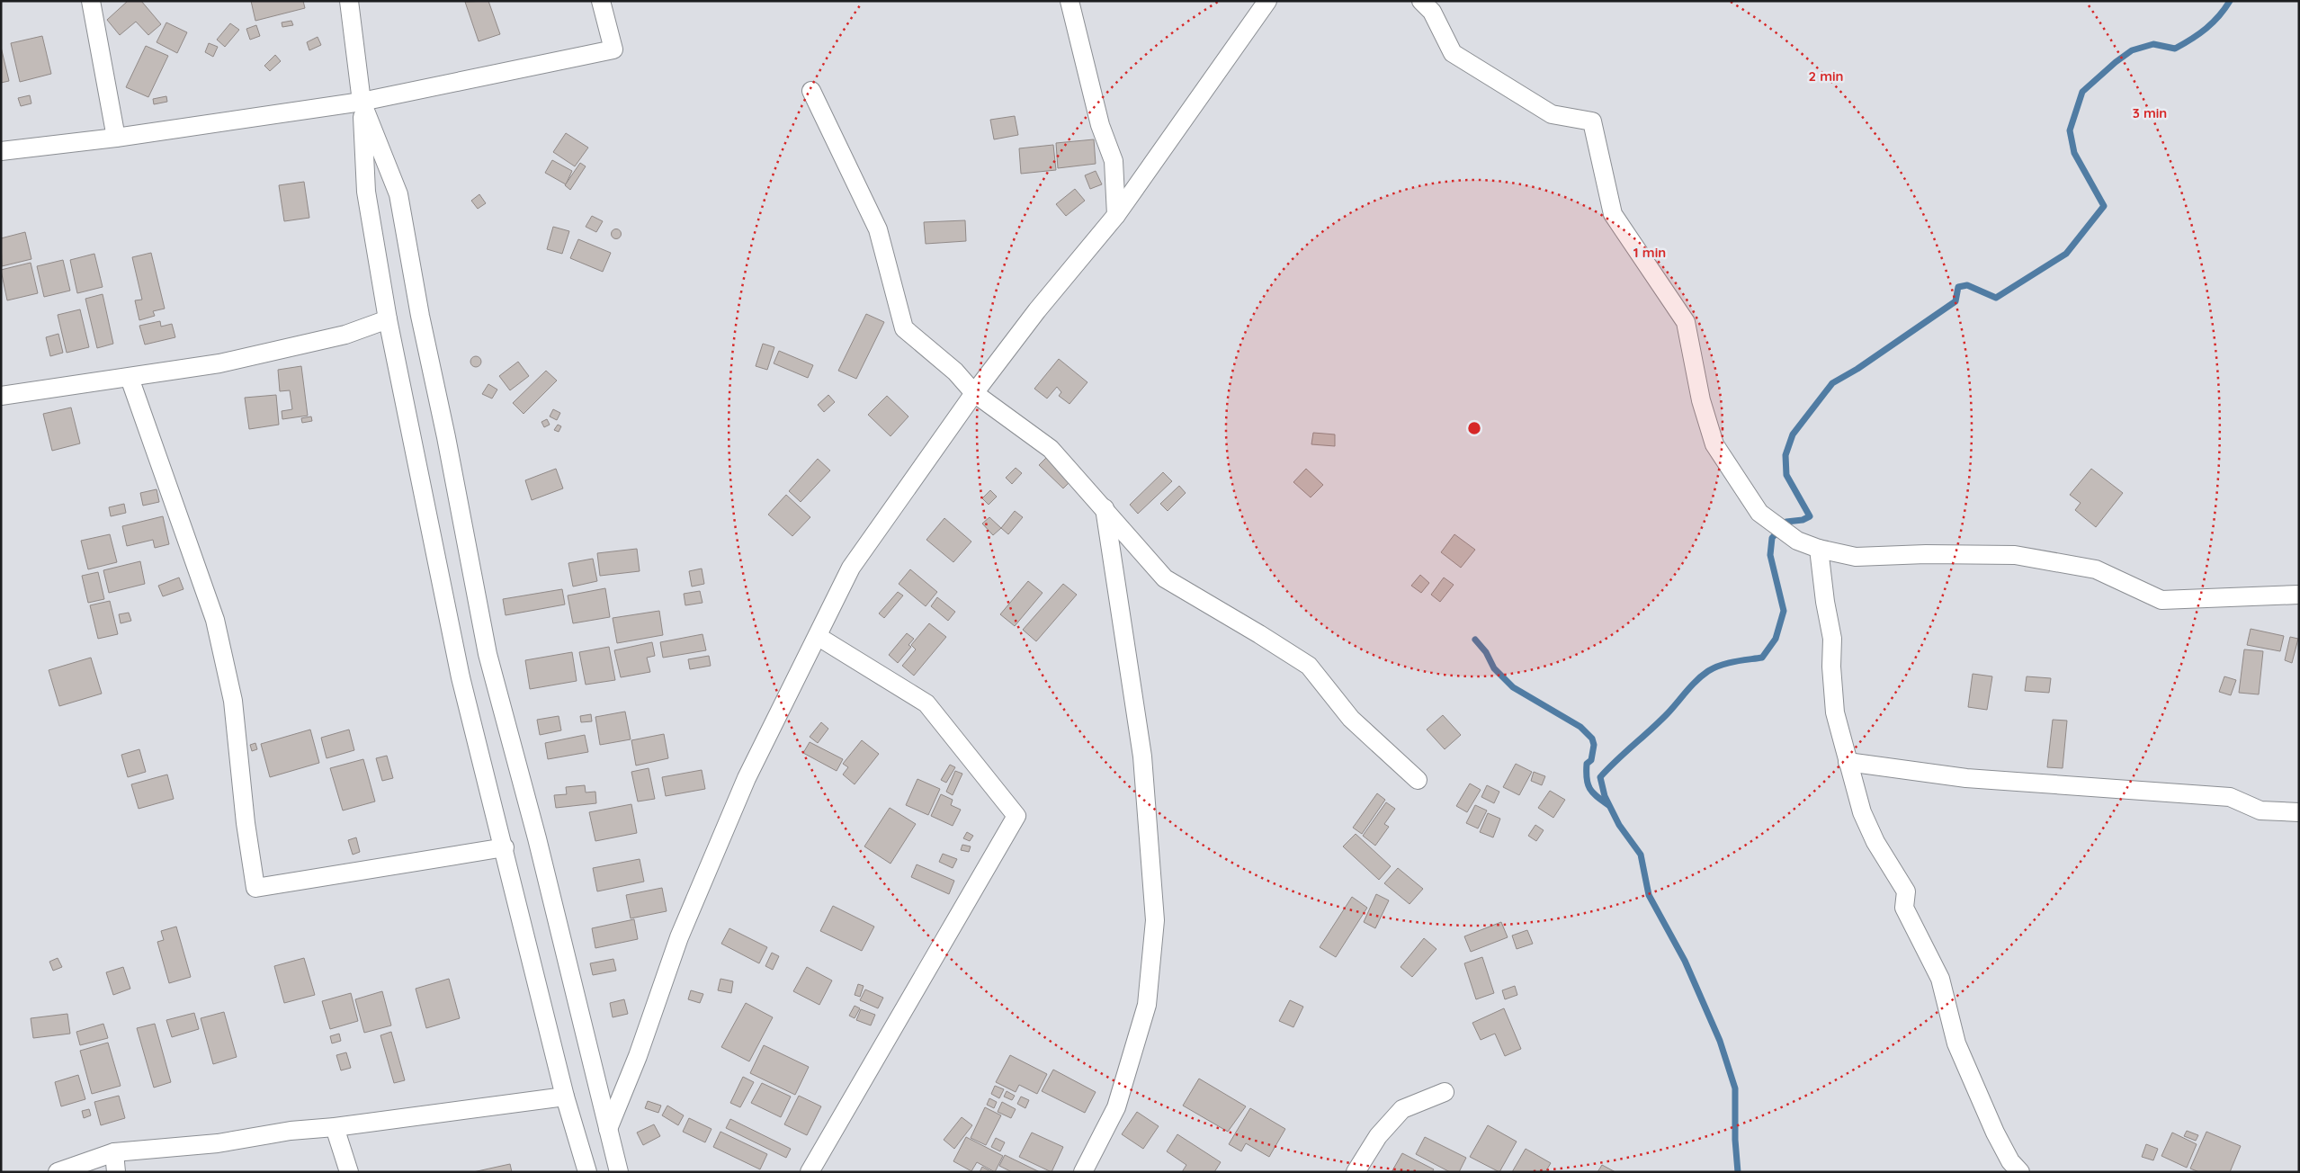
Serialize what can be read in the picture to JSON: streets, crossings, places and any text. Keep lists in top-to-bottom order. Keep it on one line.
{"rings":["2 min","3 min","1 min"]}
